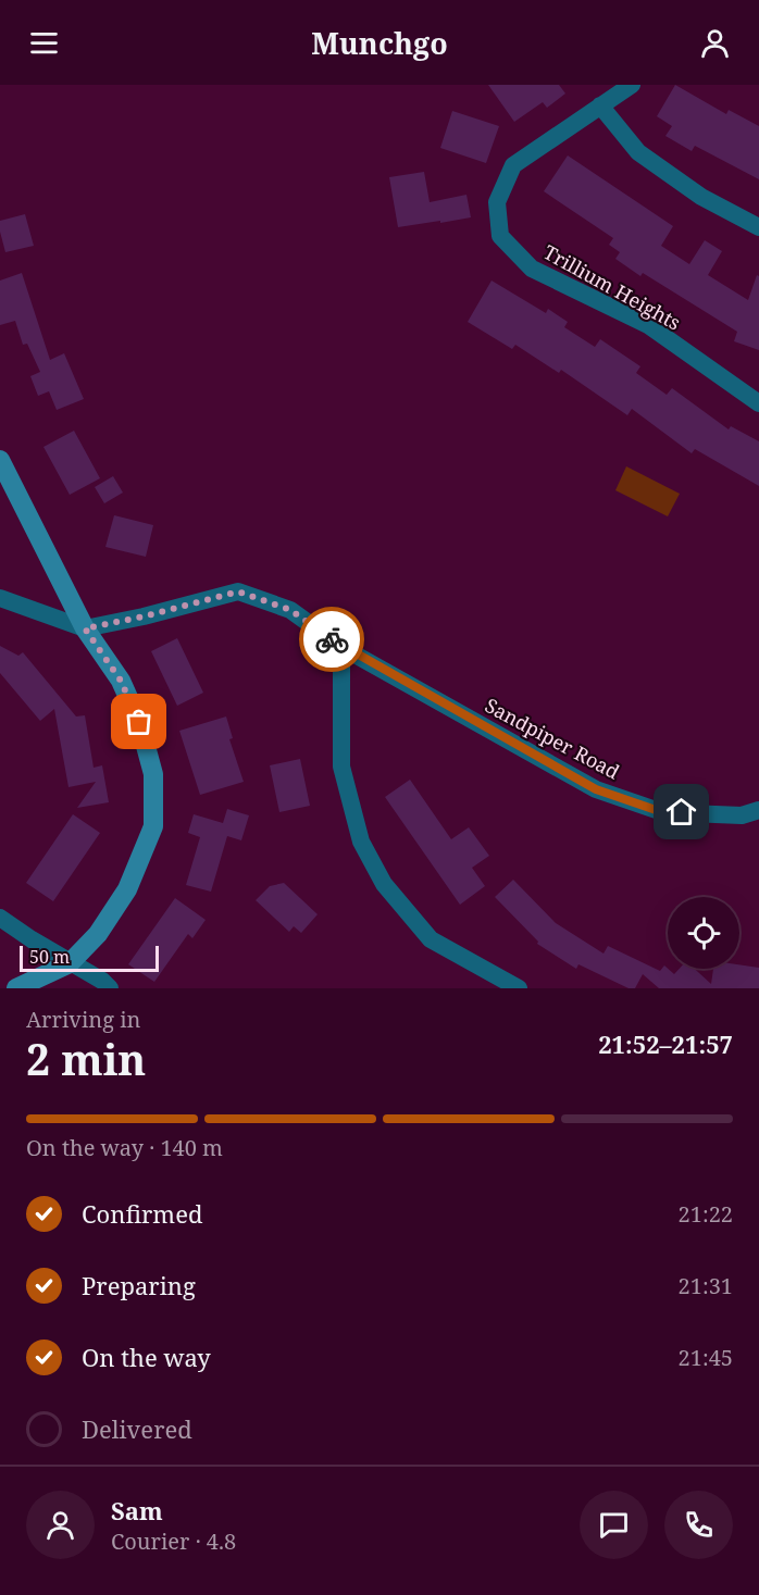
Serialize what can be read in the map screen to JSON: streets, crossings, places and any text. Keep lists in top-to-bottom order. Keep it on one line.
{"streets":{"street":["Trillium Heights","Sandpiper Road"]},"scale_bar":"50 m","page":{"header":"Munchgo","scale":"50 m","heading":["2 min","Arriving in","21:52–21:57"],"panel":["Sam","Courier · 4.8"],"bar":"On the way · 140 m","list":[["Confirmed","21:22"],["Preparing","21:31"],["On the way","21:45"],"Delivered"]}}
